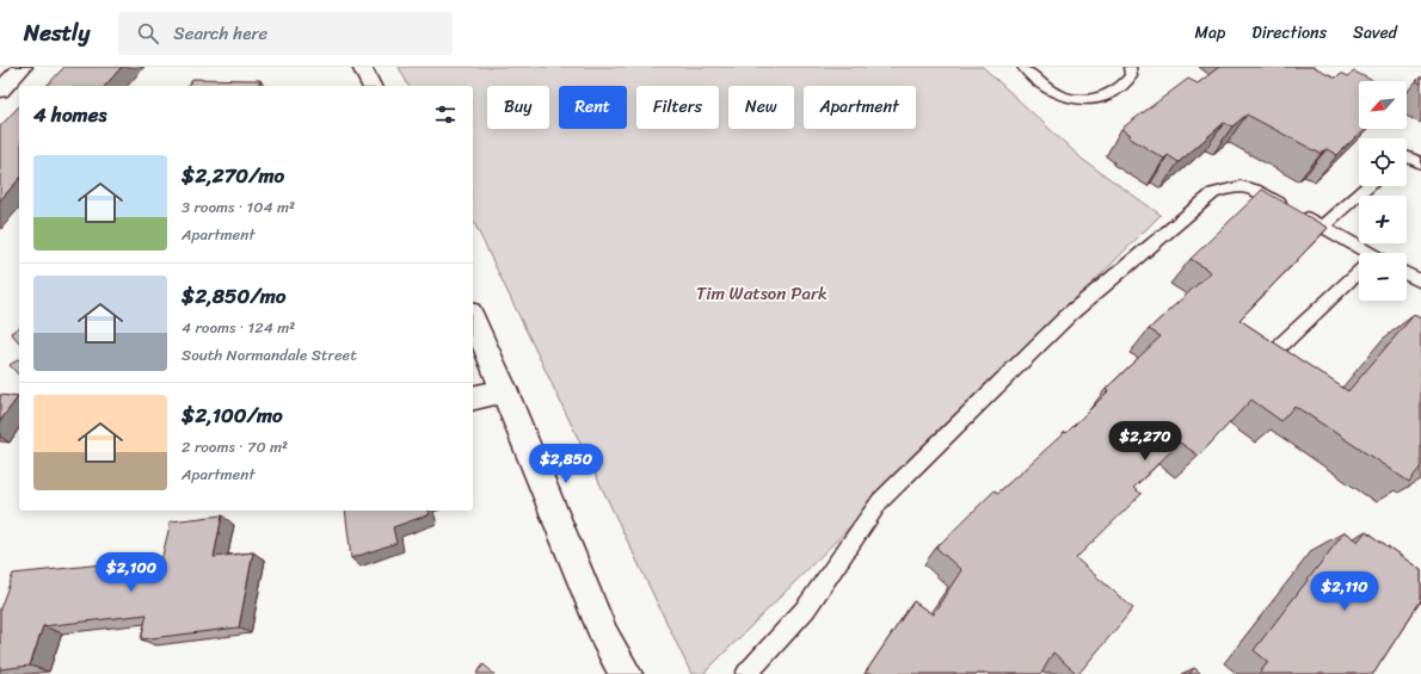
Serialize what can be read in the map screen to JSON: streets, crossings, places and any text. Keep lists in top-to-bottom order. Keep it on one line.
{"parks":["Tim Watson Park"],"north":"bottom left","page":{"header":"Nestly","search":"Search here","nav":["Map","Directions","Saved"],"map_buttons":["+","−"],"chip":["Buy","Rent","Filters","New","Apartment"],"heading":"4 homes","list":[{"name":"$2,270/mo","note":"3 rooms · 104 m² · Apartment"},{"name":"$2,850/mo","note":"4 rooms · 124 m² · South Normandale Street"},{"name":"$2,100/mo","note":"2 rooms · 70 m² · Apartment"}],"price":["$2,270","$2,850","$2,100","$2,110"]}}
